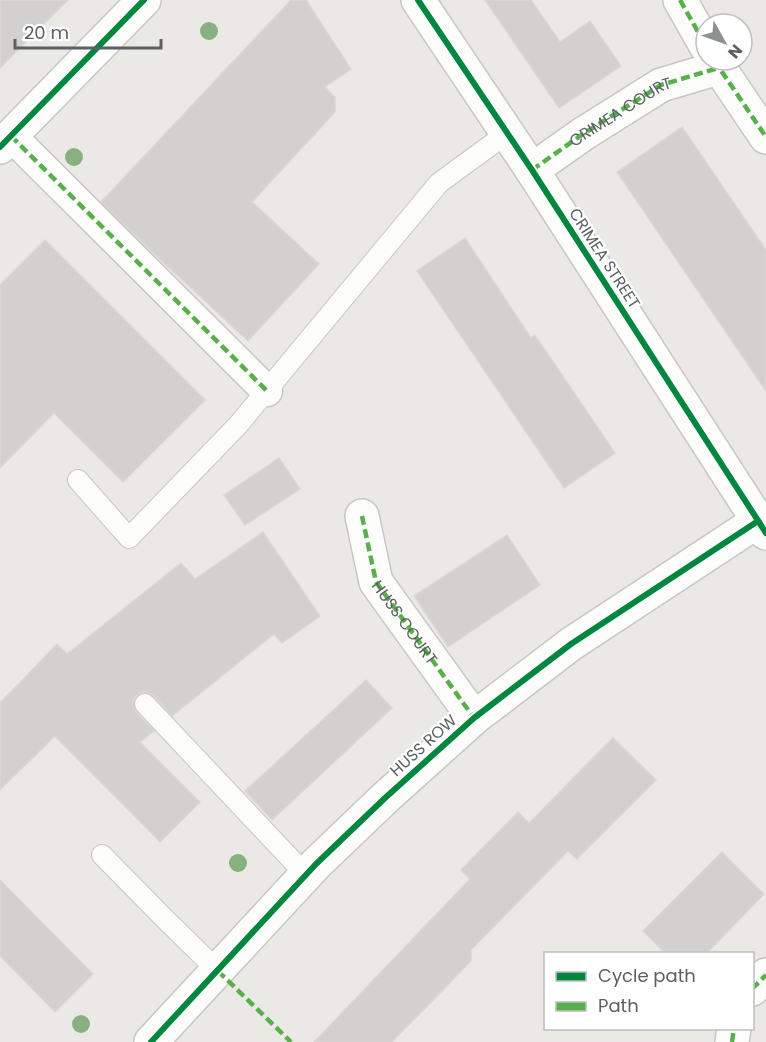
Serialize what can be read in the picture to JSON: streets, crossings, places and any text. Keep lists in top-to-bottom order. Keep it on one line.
{"streets":{"street":["CRIMEA COURT","CRIMEA STREET","HUSS COURT","HUSS ROW"]},"crossings":[["CRIMEA COURT","CRIMEA STREET"],["CRIMEA STREET","HUSS ROW"],["HUSS COURT","HUSS ROW"]],"legend":["Cycle path","Path"],"scale_bar":"20 m","north":"bottom right"}
